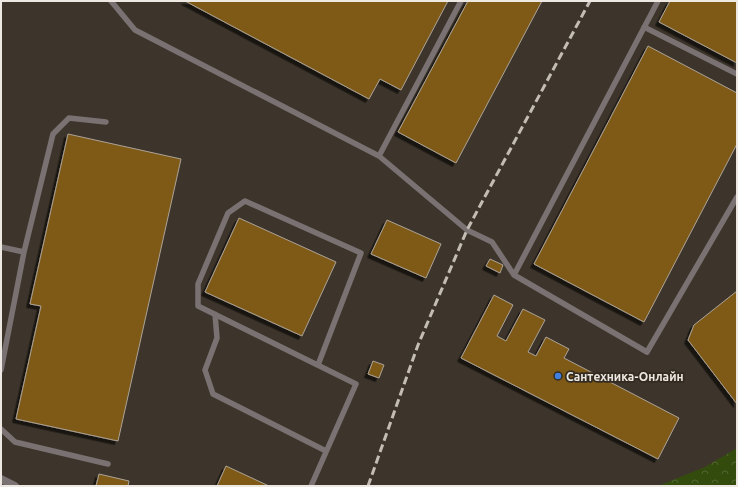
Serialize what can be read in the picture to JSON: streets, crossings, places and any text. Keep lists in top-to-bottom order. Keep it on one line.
{"places":["Сантехника-Онлайн"]}
